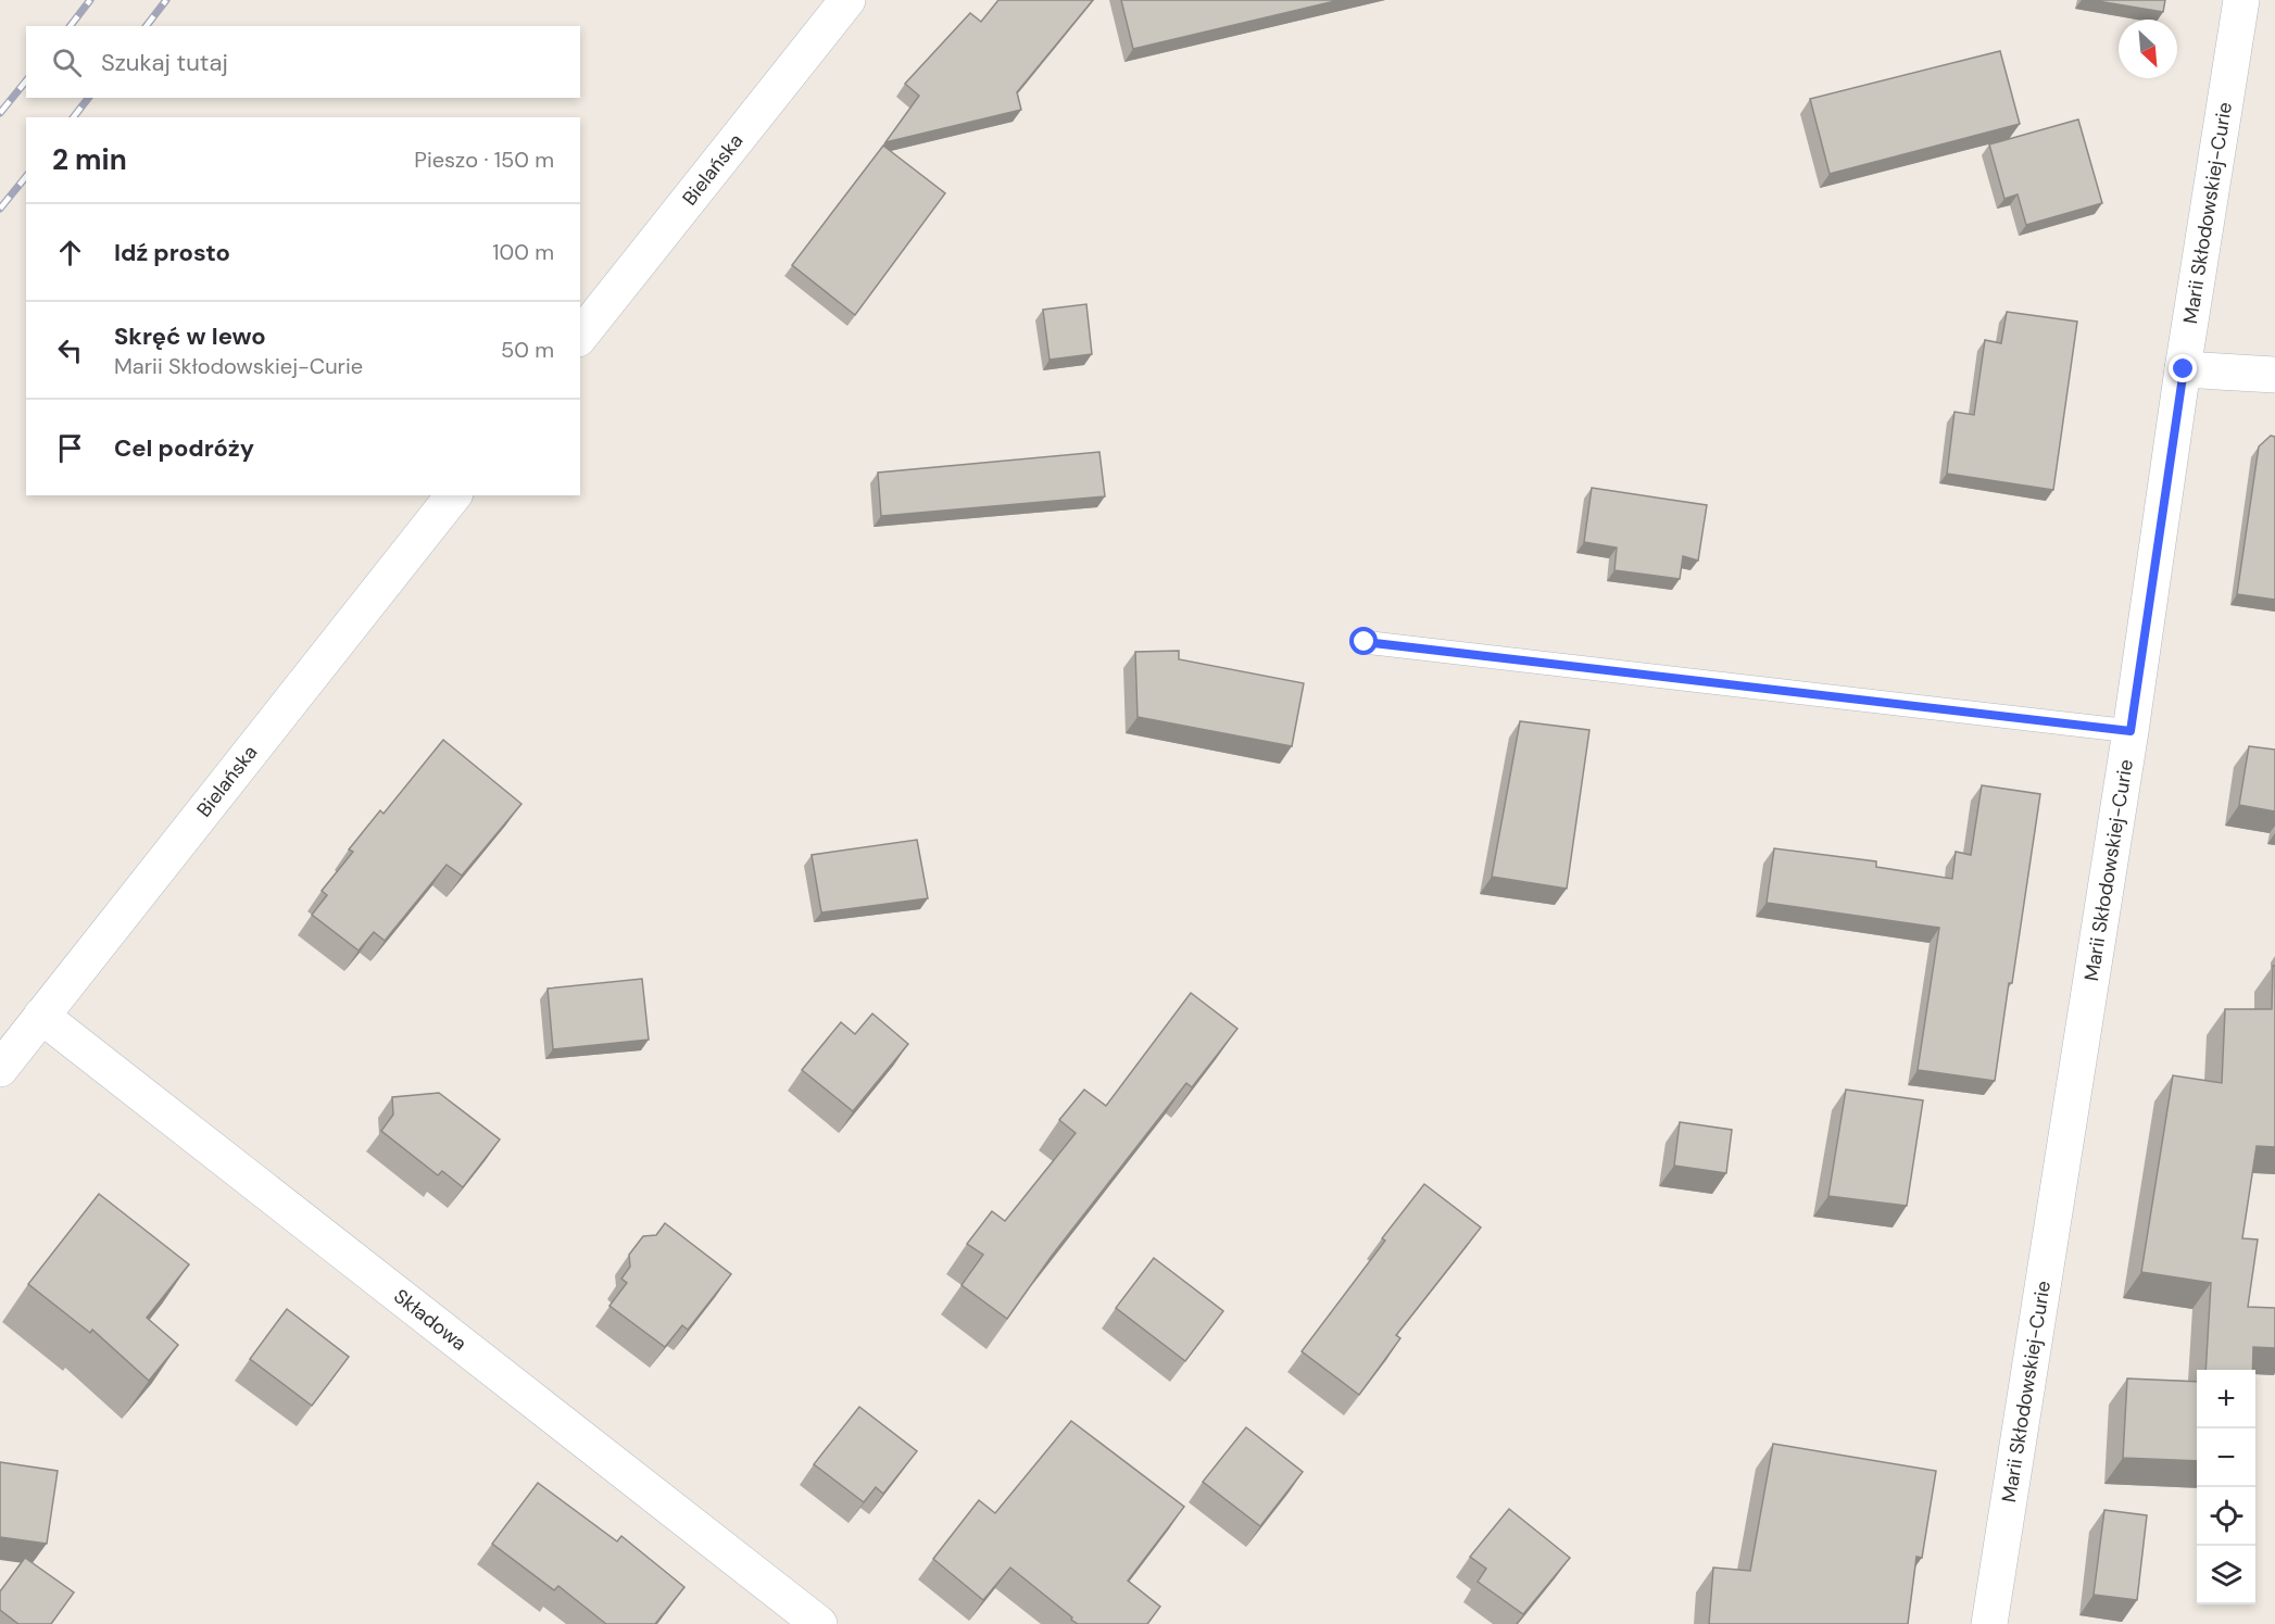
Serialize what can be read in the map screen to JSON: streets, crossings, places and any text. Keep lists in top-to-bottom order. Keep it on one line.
{"streets":{"street":["Bielańska","Marii Skłodowskiej-Curie","Składowa"]},"crossings":[["Bielańska","Składowa"]],"north":"bottom right","page":{"search":"Szukaj tutaj","heading":["2 min","Pieszo · 150 m"],"list":[["Idź prosto","100 m"],["Skręć w lewo","Marii Skłodowskiej-Curie","50 m"],"Cel podróży"],"map_buttons":["+","−"]}}
